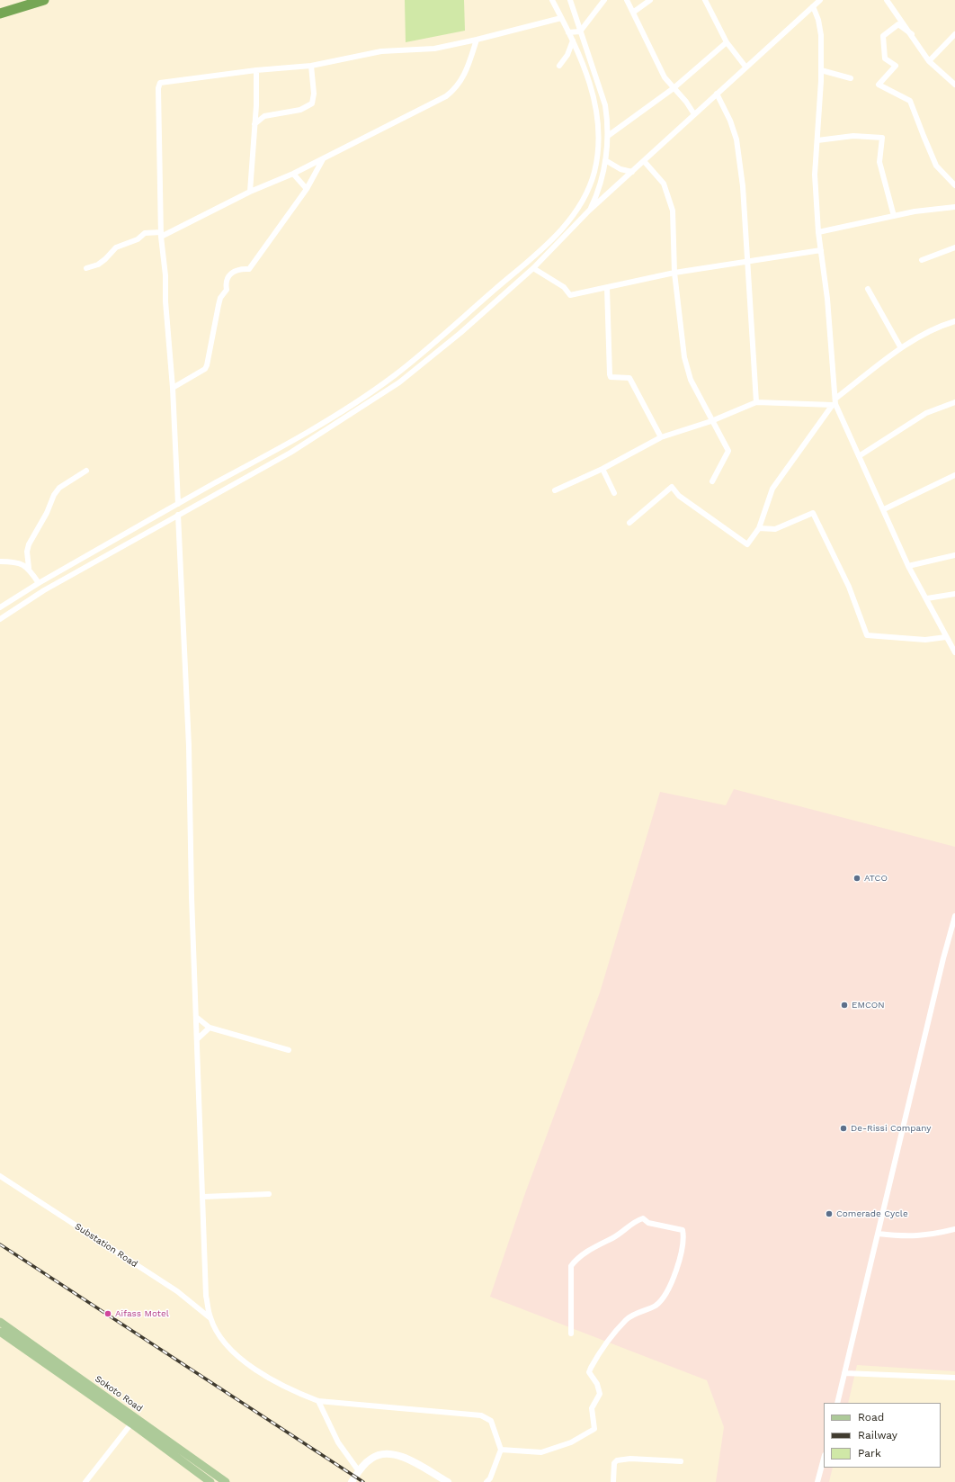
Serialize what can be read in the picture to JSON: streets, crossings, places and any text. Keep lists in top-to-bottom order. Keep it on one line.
{"streets":{"main road":["Sokoto Road"],"street":["Substation Road"]},"places":["ATCO","EMCON","De-Rissi Company","Comerade Cycle","Aifass Motel"],"legend":["Road","Railway","Park"]}
